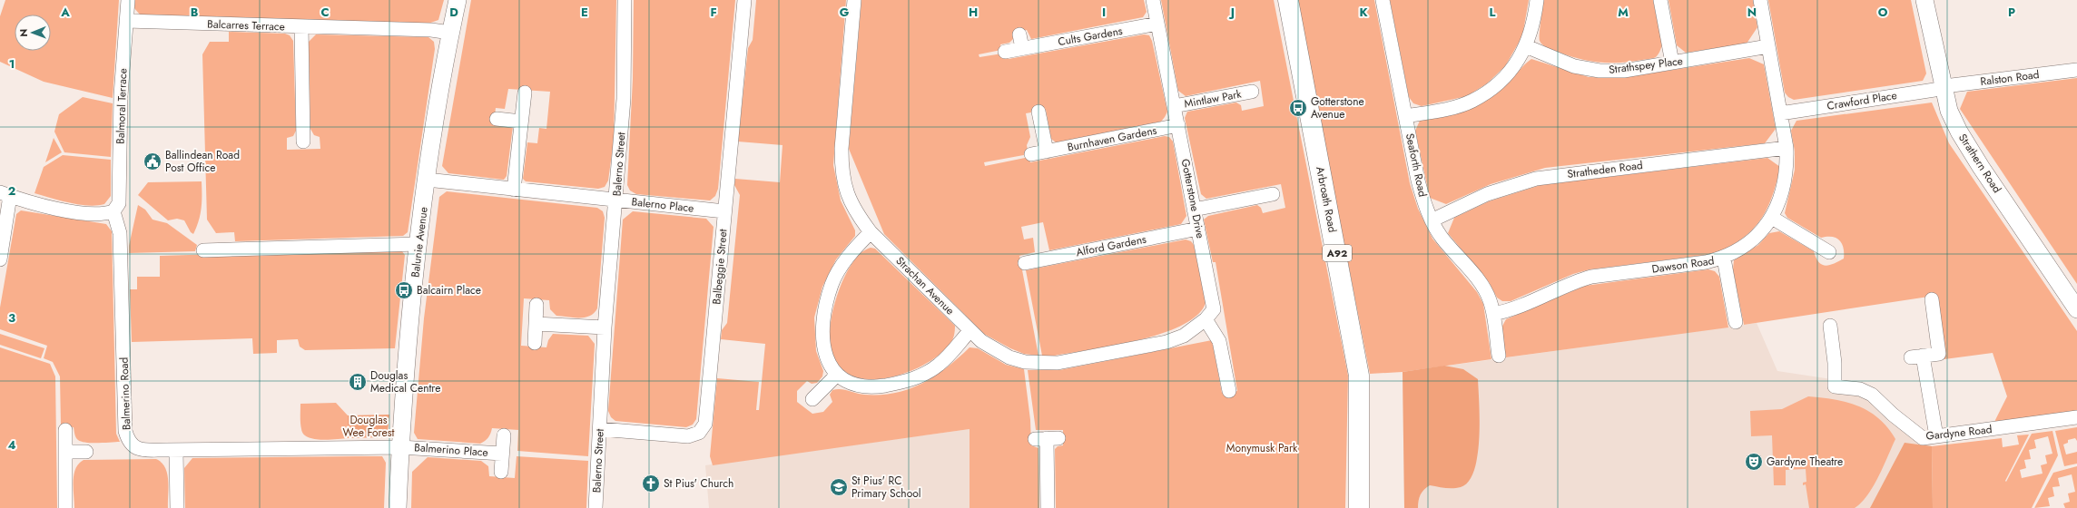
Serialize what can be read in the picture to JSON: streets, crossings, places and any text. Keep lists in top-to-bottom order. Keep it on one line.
{"streets":{"main road":["Arbroath Road","A92"],"street":["Balcarres Terrace","Cults Gardens","Strathspey Place","Ralston Road","Mintlaw Park","Crawford Place","Balmoral Terrace","Burnhaven Gardens","Strathern Road","Balerno Street","Seaforth Road","Stratheden Road","Gotterstone Drive","Balerno Place","Balunie Avenue","Alford Gardens","Dawson Road","Balbeggie Street","Strachan Avenue","Balmerino Road","Gardyne Road","Balmerino Place"]},"crossings":[["Balcarres Terrace","Balmoral Terrace"],["Balcarres Terrace","Balunie Avenue"],["Cults Gardens","Gotterstone Drive"],["Strathspey Place","Dawson Road"],["Ralston Road","Crawford Place"],["Ralston Road","Strathern Road"],["Mintlaw Park","Gotterstone Drive"],["Crawford Place","Strathern Road"],["Crawford Place","Dawson Road"],["Balmoral Terrace","Balmerino Road"],["Burnhaven Gardens","Gotterstone Drive"],["Balerno Street","Balerno Place"],["Balerno Street","Balbeggie Street"],["Seaforth Road","Stratheden Road"],["Seaforth Road","Dawson Road"],["Stratheden Road","Dawson Road"],["Gotterstone Drive","Alford Gardens"],["Gotterstone Drive","Strachan Avenue"],["Balerno Place","Balunie Avenue"],["Balerno Place","Balbeggie Street"],["Balunie Avenue","Balmerino Road"],["Balunie Avenue","Balmerino Place"],["Balmerino Road","Balmerino Place"]],"parks":["Douglas Wee Forest","Monymusk Park"],"places":{"bus stop":["Gotterstone Avenue","Balcairn Place"],"public building":["Ballindean Road Post Office"],"building":["Douglas Medical Centre"],"theatre":["Gardyne Theatre"],"church":["St Pius' Church"],"school or university":["St Pius' RC Primary School"]},"north":"left","grid":{"columns":["A","B","C","D","E","F","G","H","I","J","K","L","M","N","O","P"],"rows":["1","2","3","4"]}}
